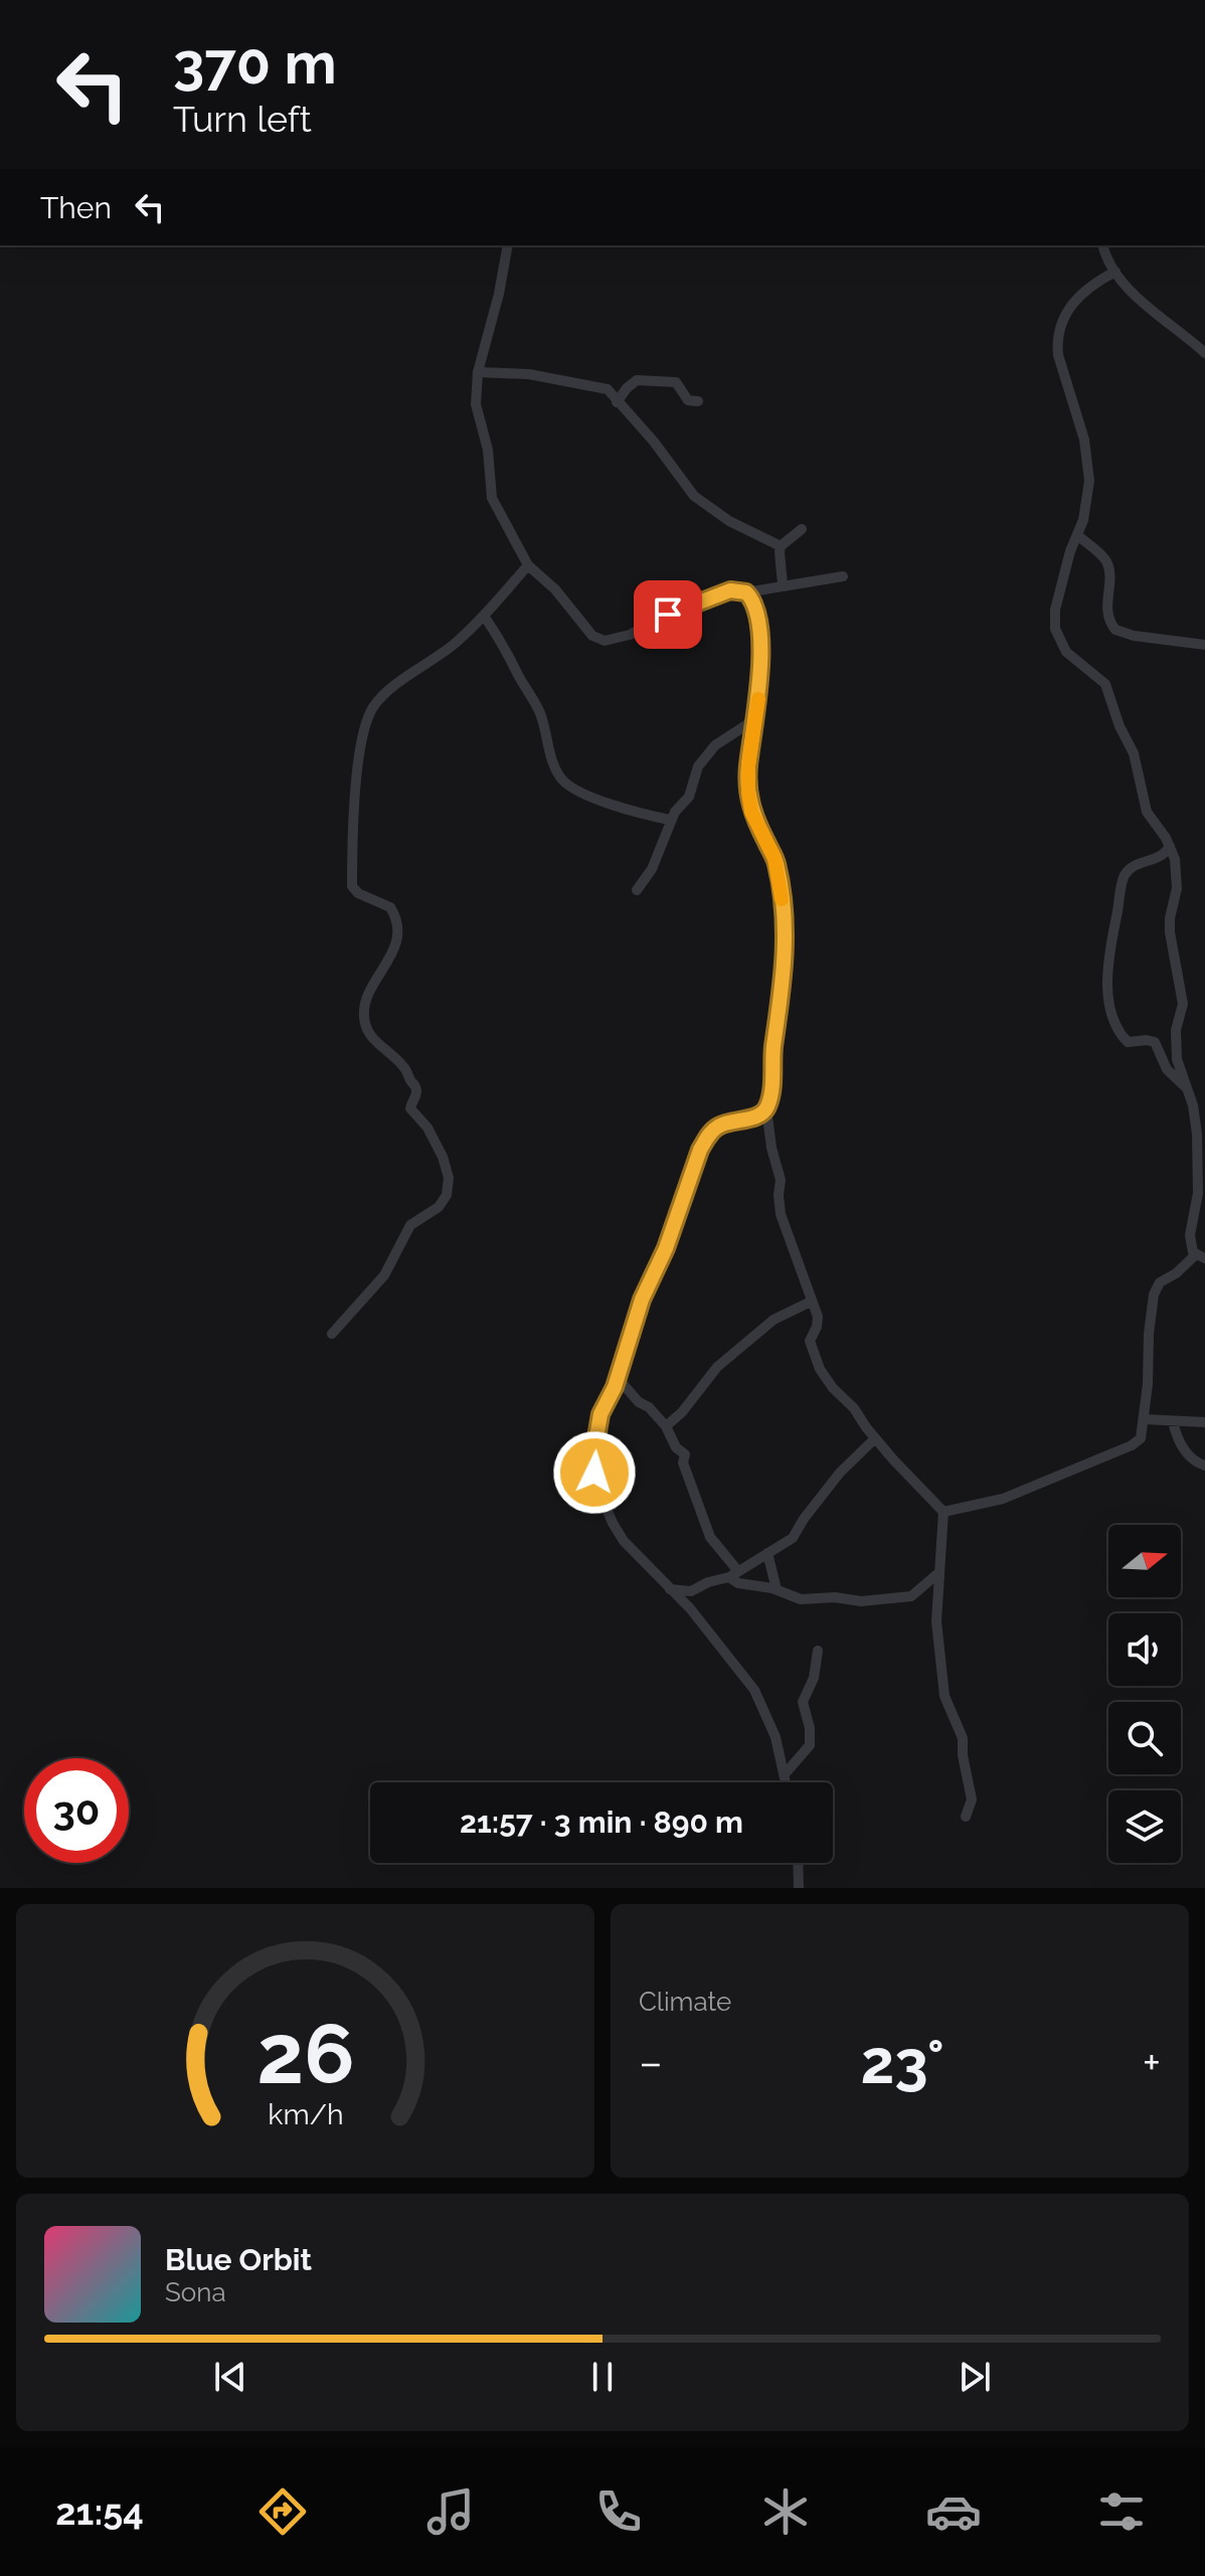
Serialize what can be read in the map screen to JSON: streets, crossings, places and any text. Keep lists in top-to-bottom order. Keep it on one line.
{"north":"right","page":{"turn":["370 m","Turn left"],"then":"Then","limit":"30","trip":"21:57 · 3 min · 890 m","tile":"Climate","heat":["−","23°","+"],"song":["Blue Orbit","Sona"],"tabs":"21:54","gauge":["26","km/h"]}}
